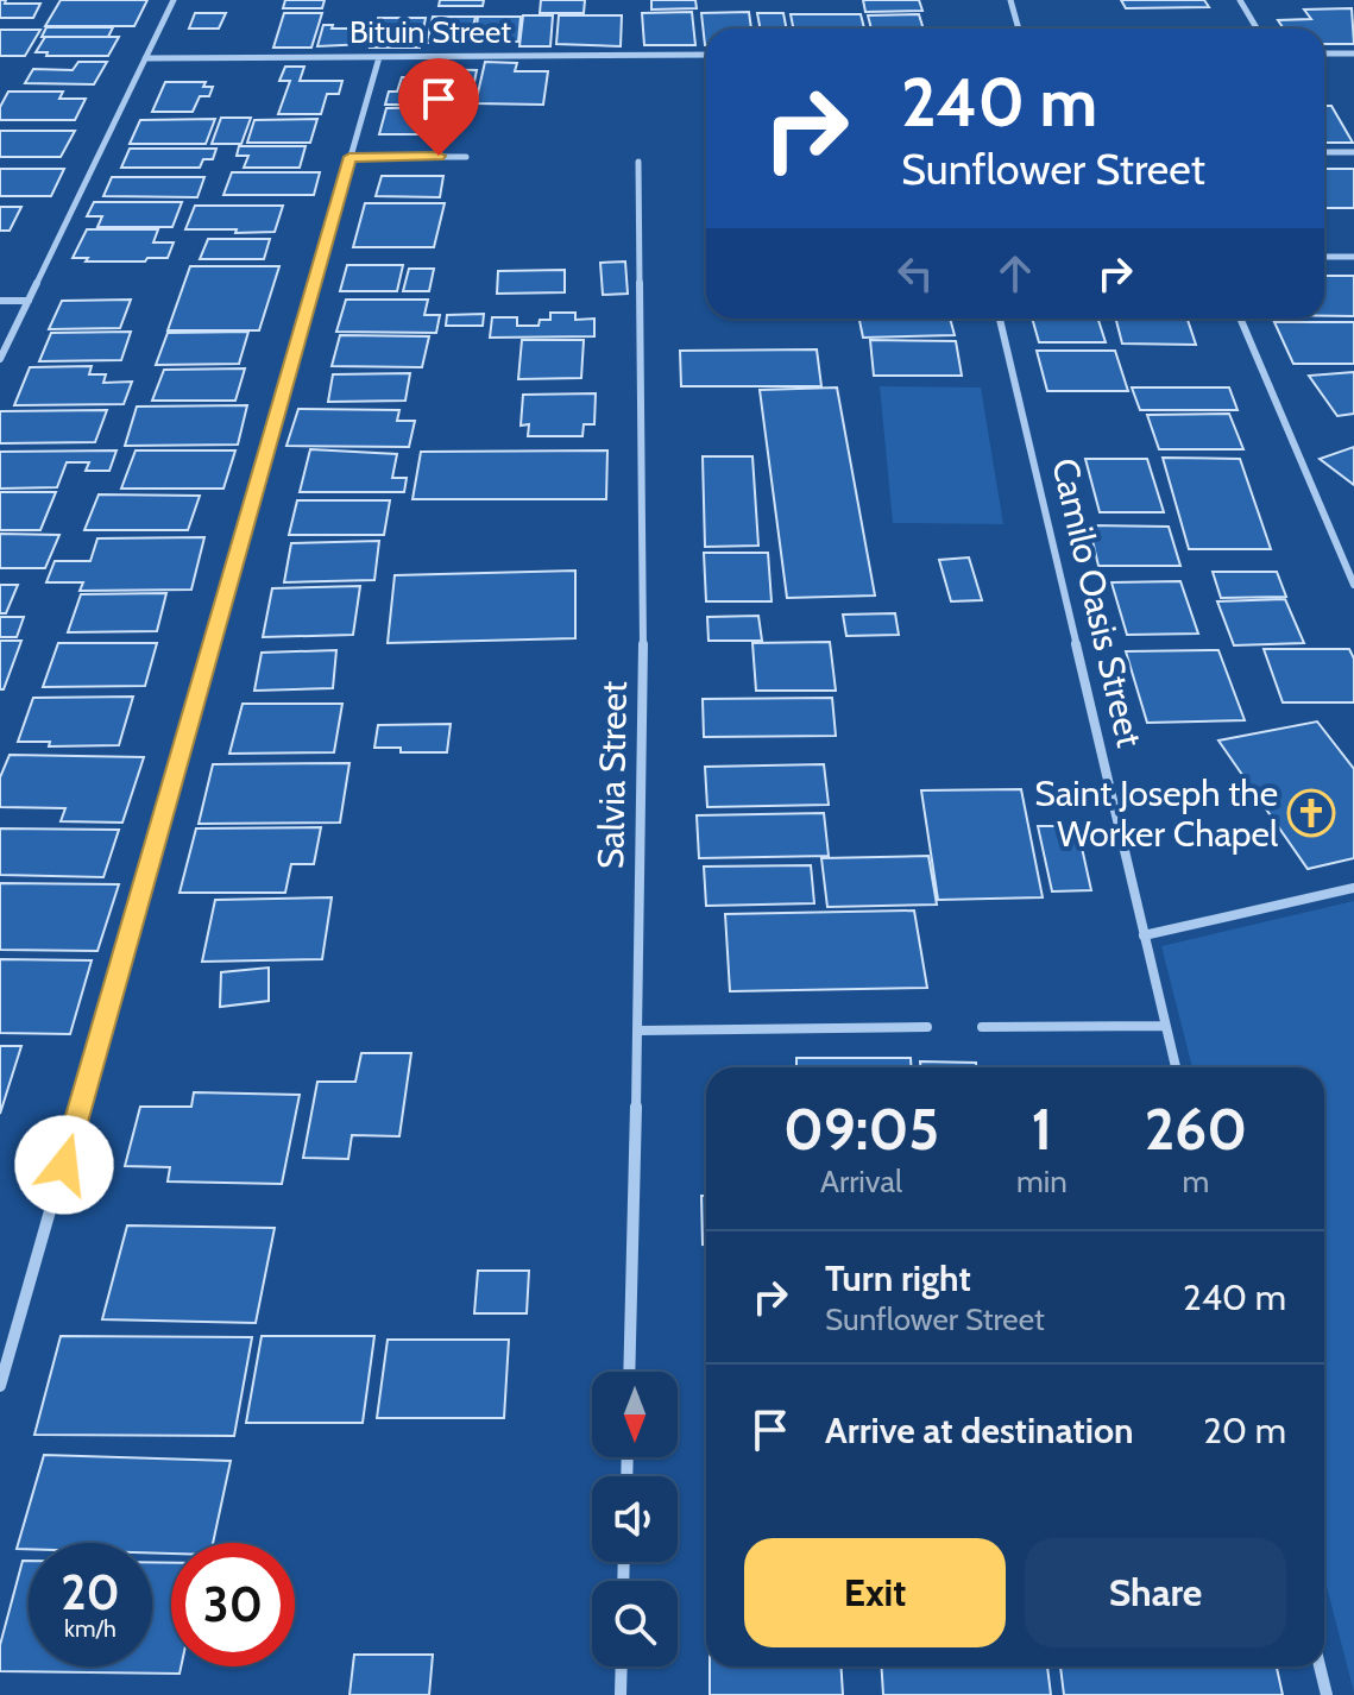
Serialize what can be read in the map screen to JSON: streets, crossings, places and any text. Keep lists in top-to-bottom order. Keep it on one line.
{"streets":{"street":["Bituin Street","Camilo Oasis Street","Salvia Street"]},"places":{"church":["Saint Joseph the Worker Chapel"]},"north":"bottom","page":{"turn":["240 m","Sunflower Street"],"eta":["09:05","Arrival","1","min","260","m"],"list":[{"name":"Turn right","note":"Sunflower Street","value":"240 m"},{"name":"Arrive at destination","value":"20 m"}],"buttons":["Exit","Share"],"speed":"20 km/h","limit":"30"}}
